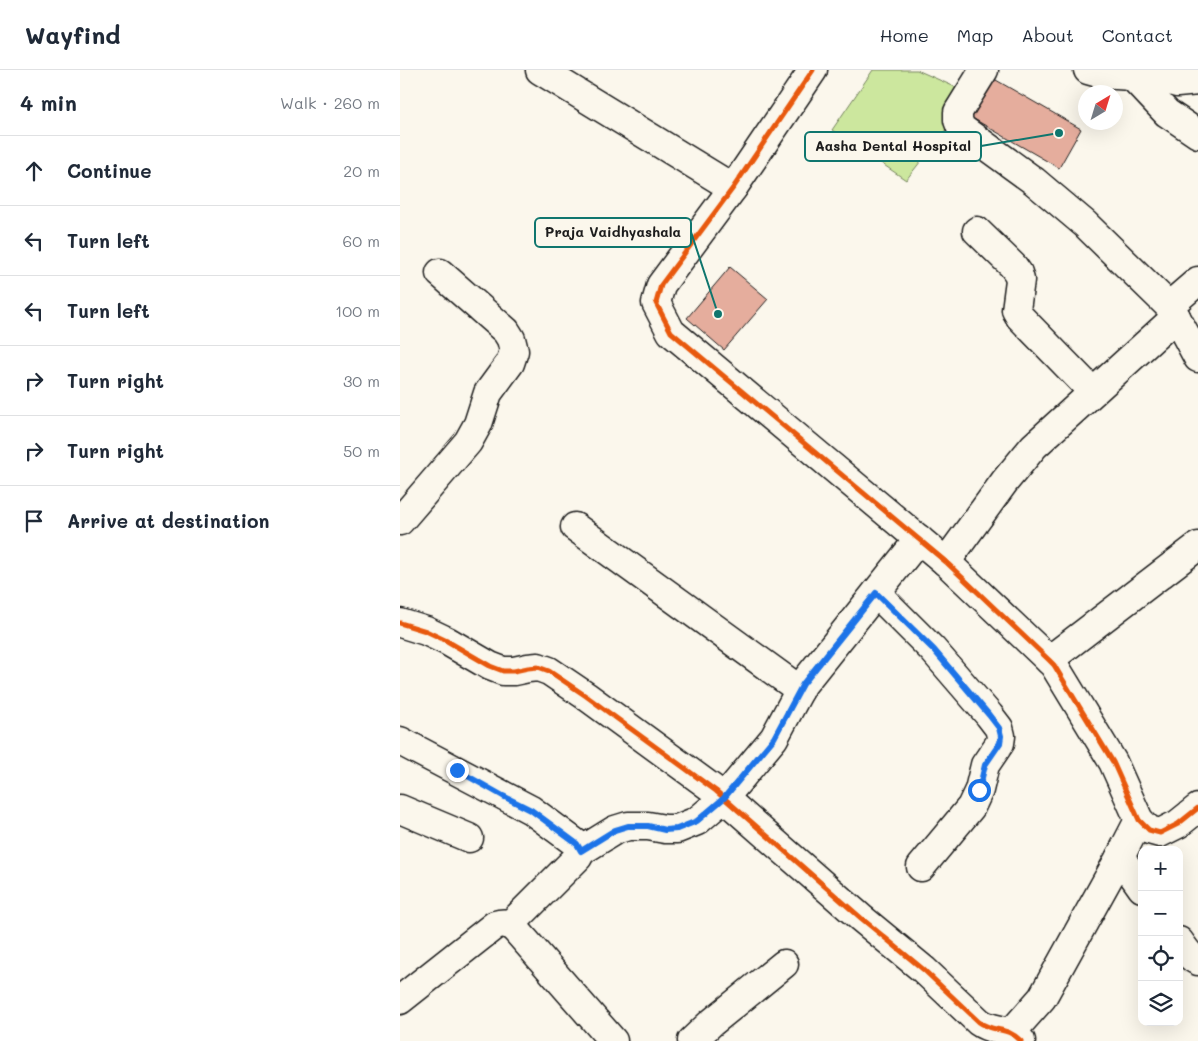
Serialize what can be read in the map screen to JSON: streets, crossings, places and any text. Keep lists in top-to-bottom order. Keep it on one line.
{"places":["Aasha Dental Hospital","Praja Vaidhyashala"],"north":"top right","page":{"header":"Wayfind","nav":["Home","Map","About","Contact"],"heading":["4 min","Walk · 260 m"],"list":[["Continue","20 m"],["Turn left","60 m"],["Turn left","100 m"],["Turn right","30 m"],["Turn right","50 m"],"Arrive at destination"],"map_buttons":["+","−"]}}
